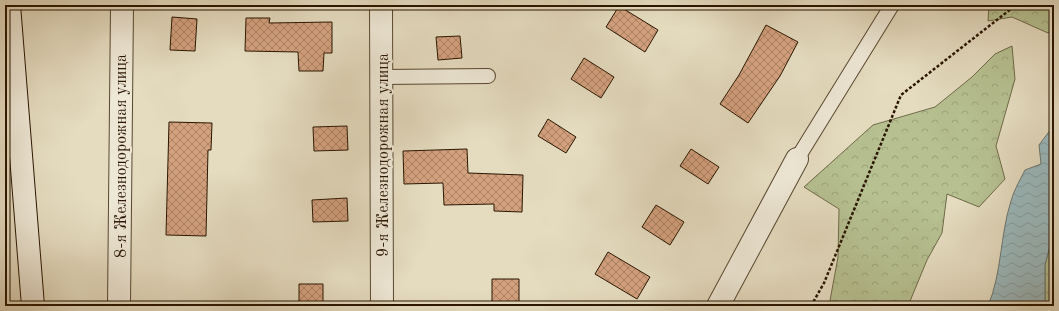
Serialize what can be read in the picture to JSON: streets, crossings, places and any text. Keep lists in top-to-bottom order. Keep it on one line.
{"streets":{"street":["9-я Железнодорожная улица","8-я Железнодорожная улица"]}}
